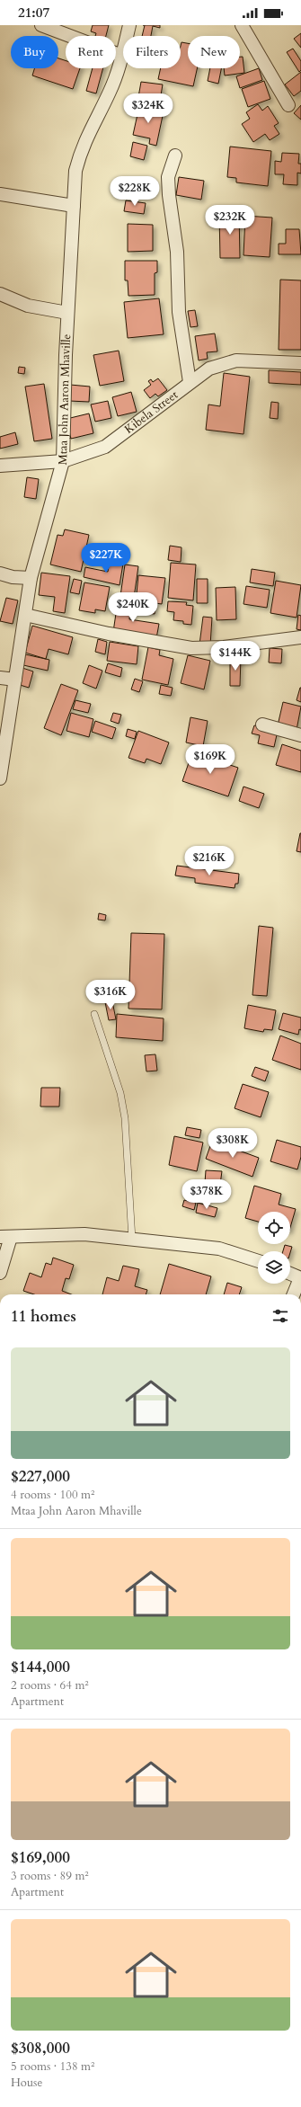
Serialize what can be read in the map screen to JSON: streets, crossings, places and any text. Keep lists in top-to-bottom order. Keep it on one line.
{"streets":{"street":["Mtaa John Aaron Mhaville","Kibela Street"]},"crossings":[["Mtaa John Aaron Mhaville","Kibela Street"]],"page":{"status":"21:07","chip":["Buy","Rent","Filters","New"],"price":["$324K","$228K","$232K","$227K","$240K","$144K","$169K","$216K","$316K","$308K","$378K"],"heading":"11 homes","list":[{"name":"$227,000","note":"4 rooms · 100 m² · Mtaa John Aaron Mhaville"},{"name":"$144,000","note":"2 rooms · 64 m² · Apartment"},{"name":"$169,000","note":"3 rooms · 89 m² · Apartment"},{"name":"$308,000","note":"5 rooms · 138 m² · House"}]}}
